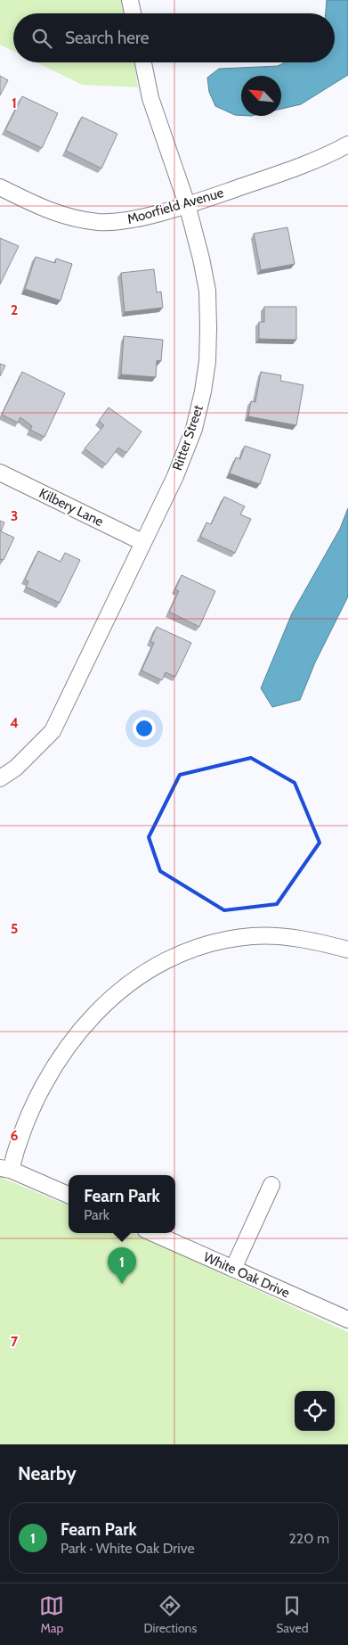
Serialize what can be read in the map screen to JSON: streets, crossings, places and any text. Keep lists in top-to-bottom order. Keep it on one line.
{"streets":{"street":["Moorfield Avenue","Ritter Street","Kilbery Lane","White Oak Drive"]},"crossings":[["Moorfield Avenue","Ritter Street"],["Ritter Street","Kilbery Lane"]],"north":"top left","page":{"search":"Search here","popup":["Fearn Park","Park"],"pins":"1","heading":"Nearby","list":[{"mark":"1","name":"Fearn Park","note":"Park · White Oak Drive","value":"220 m"}],"nav":["Map","Directions","Saved"]},"grid":{"rows":["1","2","3","4","5","6","7"]}}
